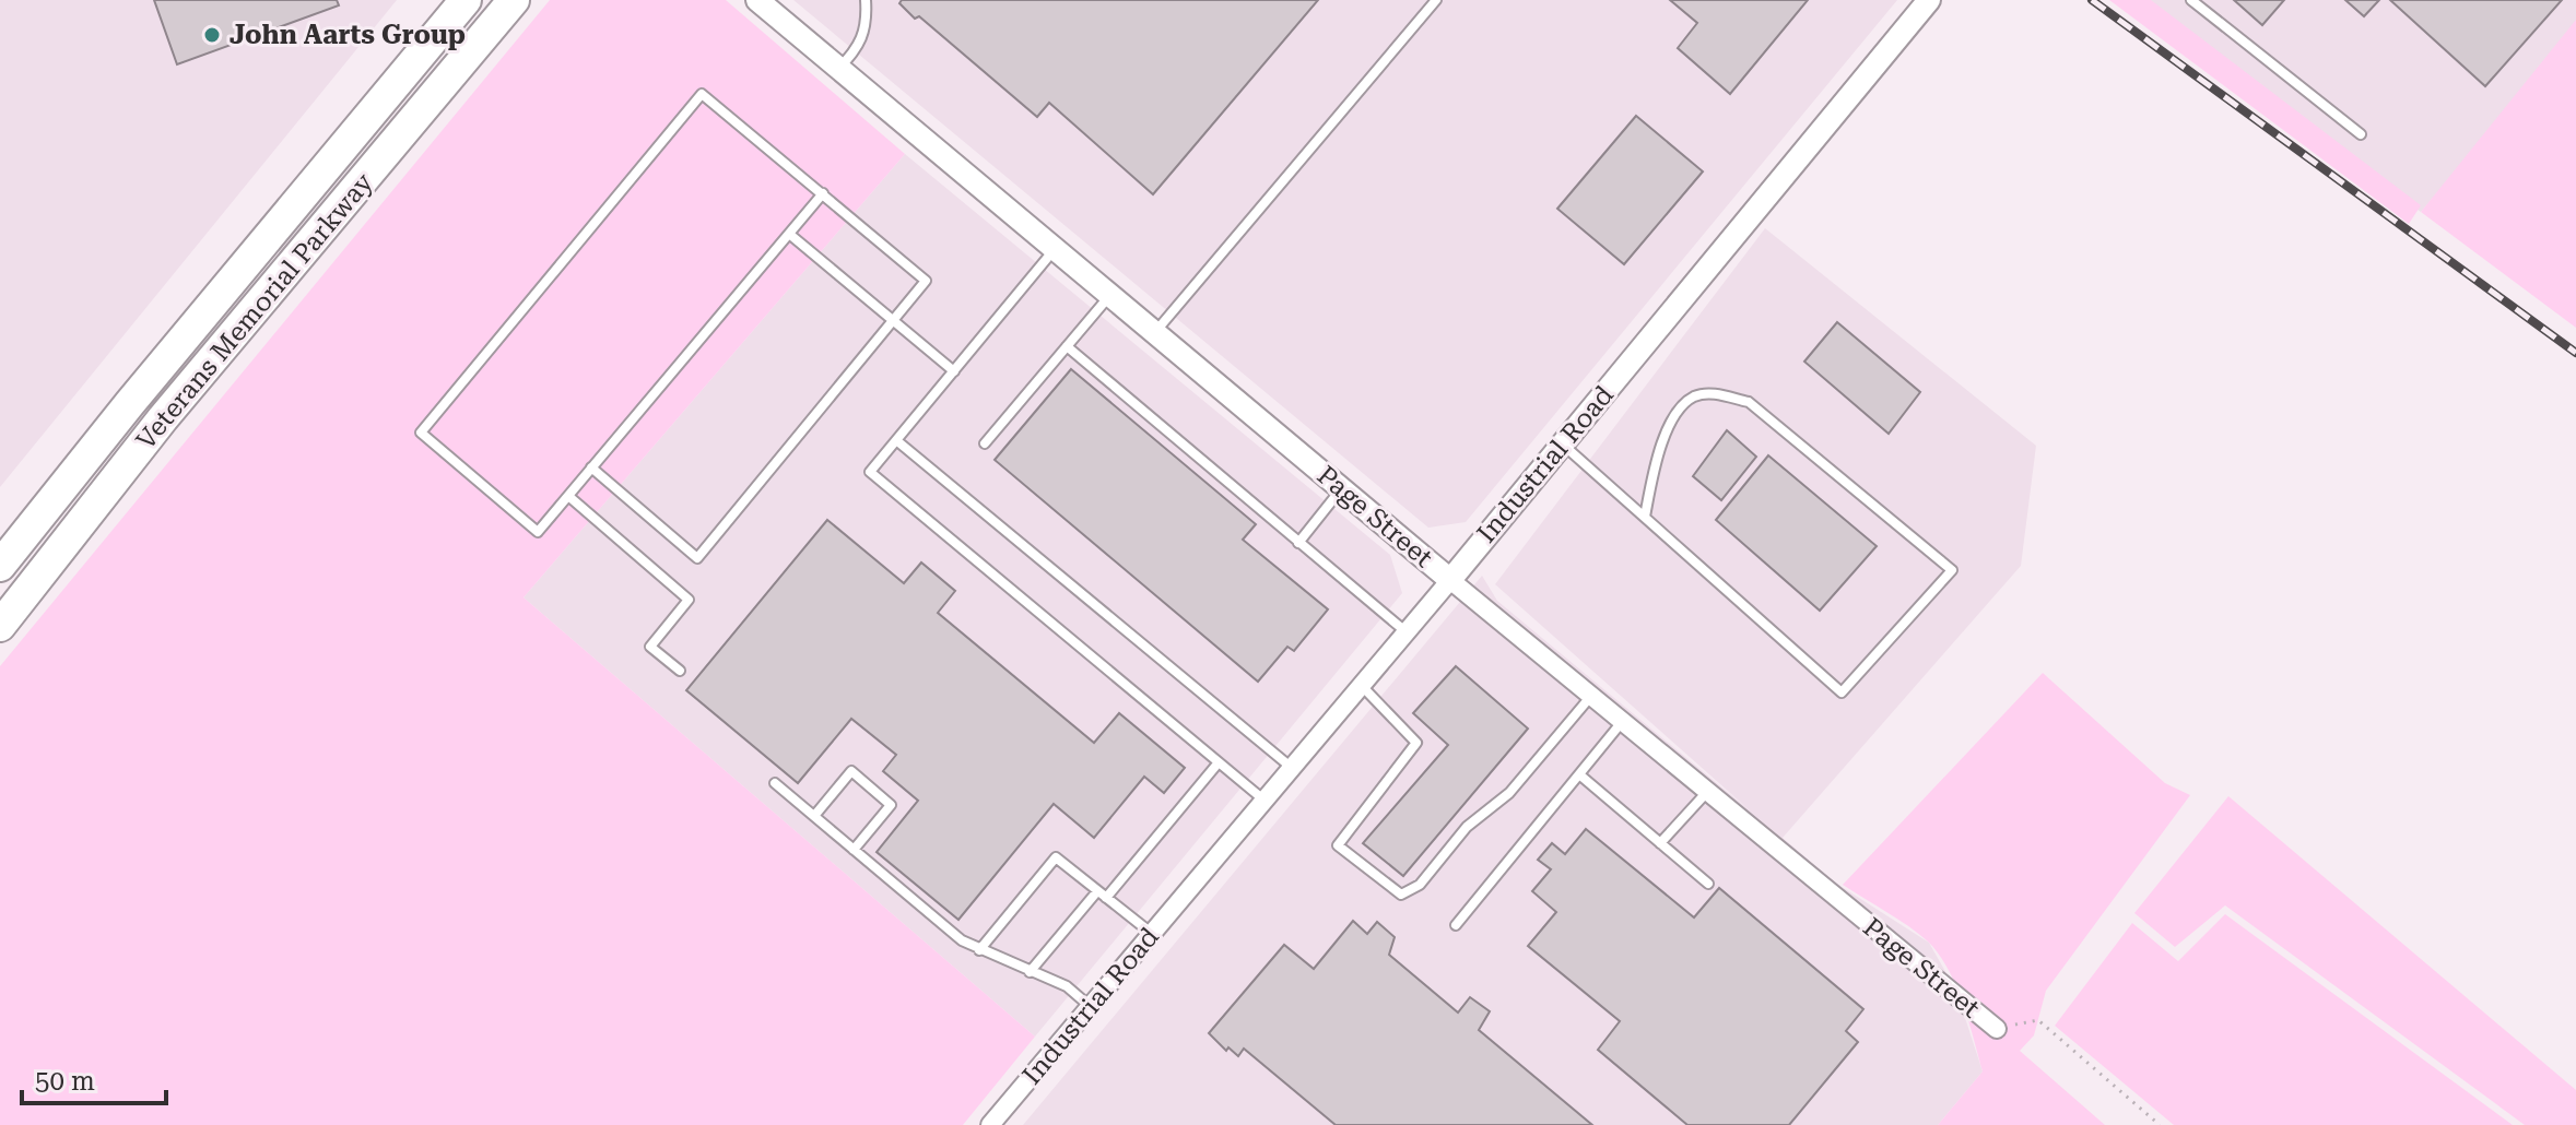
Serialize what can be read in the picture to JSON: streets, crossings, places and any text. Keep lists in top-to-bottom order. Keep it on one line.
{"streets":{"highway":["Veterans Memorial Parkway"],"street":["Industrial Road","Page Street"]},"crossings":[["Industrial Road","Page Street"]],"places":["John Aarts Group"],"scale_bar":"50 m"}
